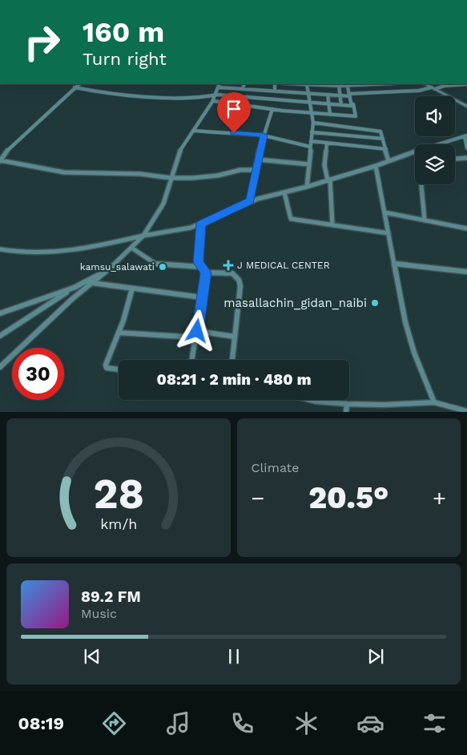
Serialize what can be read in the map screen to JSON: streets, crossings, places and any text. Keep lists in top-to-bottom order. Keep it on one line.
{"places":{"health":["J MEDICAL CENTER"],"other":["kamsu_salawati","masallachin_gidan_naibi"]},"page":{"turn":["160 m","Turn right"],"limit":"30","trip":"08:21 · 2 min · 480 m","tile":"Climate","heat":["−","20.5°","+"],"song":["89.2 FM","Music"],"tabs":"08:19","gauge":["28","km/h"]}}
